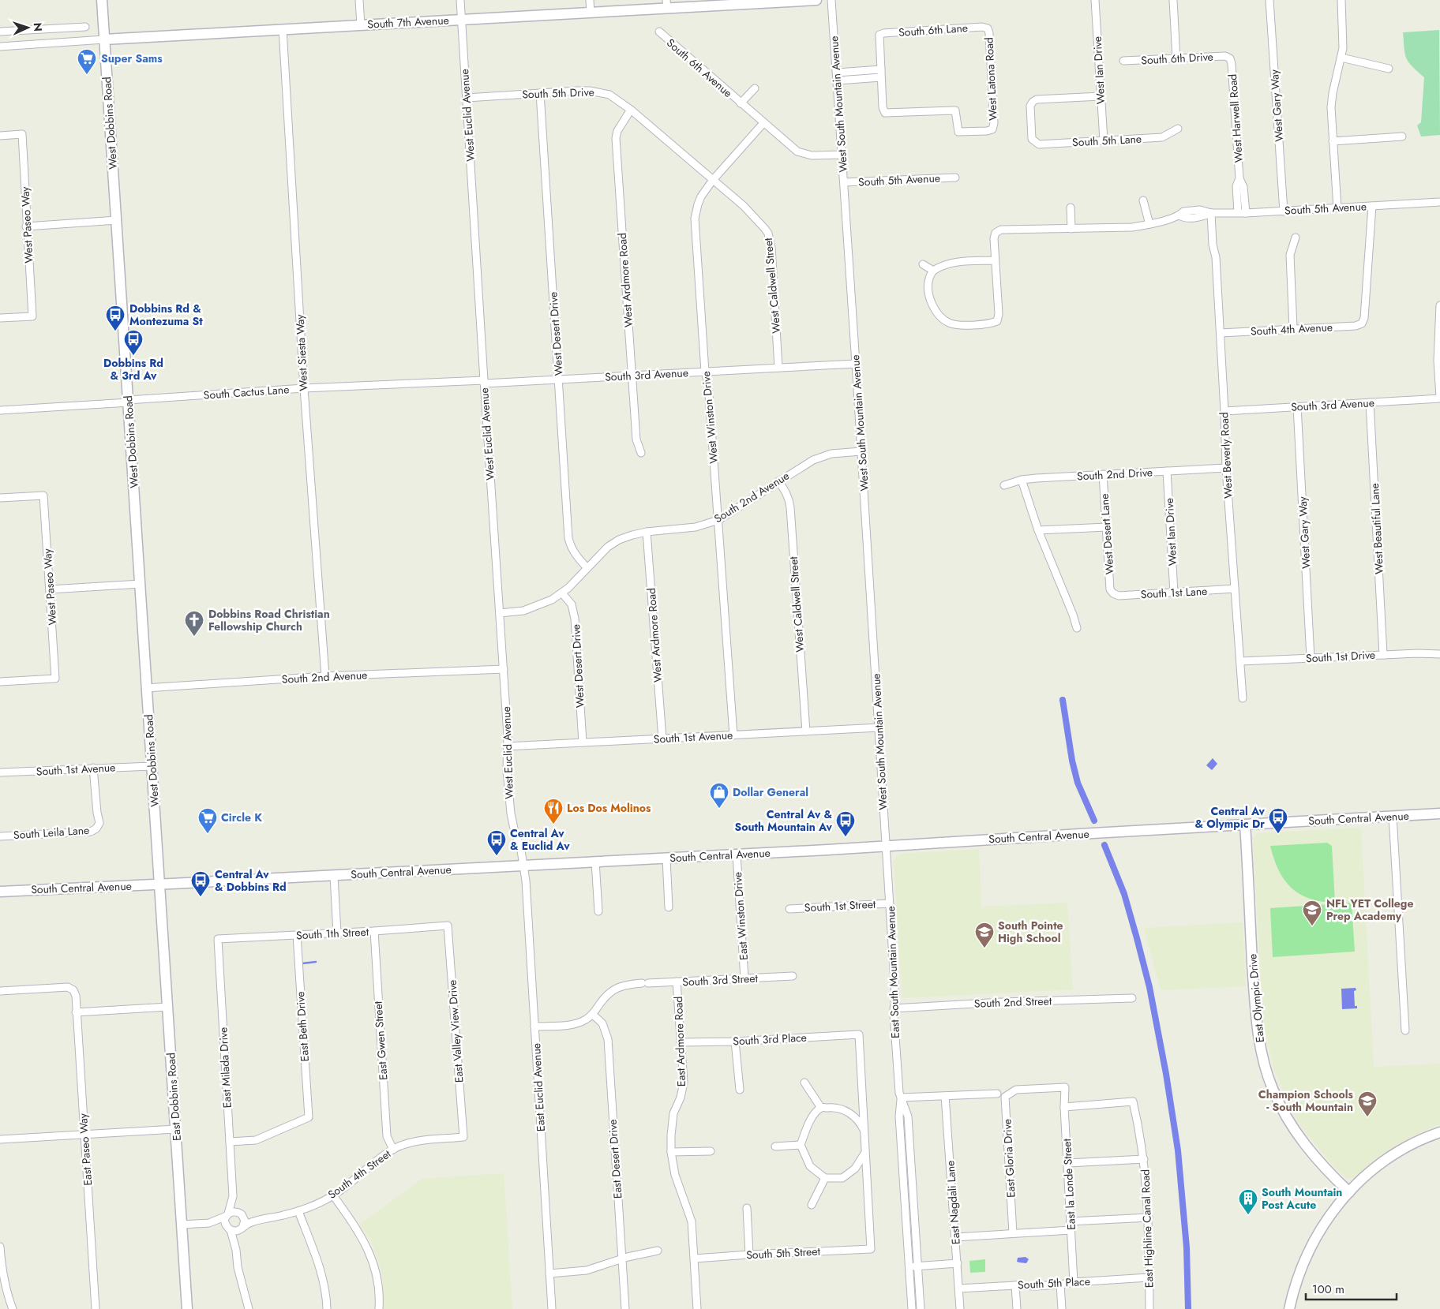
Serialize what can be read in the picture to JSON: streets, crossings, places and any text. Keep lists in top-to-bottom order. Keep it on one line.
{"streets":{"main road":["South 7th Avenue","West Dobbins Road","South Central Avenue","East Olympic Drive","East Dobbins Road"],"street":["South 6th Lane","South 6th Drive","South 6th Avenue","West Ian Drive","West Latona Road","South 5th Drive","West South Mountain Avenue","West Gary Way","West Euclid Avenue","West Harwell Road","South 5th Lane","South 5th Avenue","West Paseo Way","West Ardmore Road","West Caldwell Street","South 4th Avenue","West Desert Drive","West Siesta Way","South 3rd Avenue","South Cactus Lane","West Winston Drive","West Beverly Road","South 2nd Drive","South 2nd Avenue","West Beautiful Lane","West Desert Lane","South 1st Lane","South 1st Drive","South 1st Avenue","South Leila Lane","South 1st Street","East Winston Drive","South 1th Street","East South Mountain Avenue","South 3rd Street","South 2nd Street","East Beth Drive","East Valley View Drive","South 3rd Place","East Gwen Street","East Ardmore Road","East Milada Drive","East Euclid Avenue","East Paseo Way","East Gloria Drive","East Desert Drive","South 4th Street","East la Londe Street","East Nagdali Lane","East Highline Canal Road","South 5th Street","South 5th Place"]},"crossings":[["South 7th Avenue","West Euclid Avenue"],["South 7th Avenue","West Dobbins Road"],["South 7th Avenue","West Siesta Way"],["South 6th Lane","West Latona Road"],["South 6th Drive","West Harwell Road"],["South 6th Avenue","West South Mountain Avenue"],["South 6th Avenue","West Winston Drive"],["West Ian Drive","South 5th Lane"],["West Ian Drive","South 2nd Drive"],["West Ian Drive","South 1st Lane"],["South 5th Drive","West Euclid Avenue"],["South 5th Drive","West Ardmore Road"],["South 5th Drive","West Caldwell Street"],["South 5th Drive","West Desert Drive"],["South 5th Drive","West Winston Drive"],["West South Mountain Avenue","South 5th Avenue"],["West South Mountain Avenue","South 3rd Avenue"],["West South Mountain Avenue","South 2nd Avenue"],["West South Mountain Avenue","South 1st Avenue"],["West South Mountain Avenue","South Central Avenue"],["West South Mountain Avenue","East South Mountain Avenue"],["West Gary Way","South 5th Avenue"],["West Gary Way","South 3rd Avenue"],["West Gary Way","South 1st Drive"],["West Euclid Avenue","South 3rd Avenue"],["West Euclid Avenue","South Cactus Lane"],["West Euclid Avenue","South 2nd Avenue"],["West Euclid Avenue","South 1st Avenue"],["West Euclid Avenue","South Central Avenue"],["West Euclid Avenue","East Euclid Avenue"],["West Harwell Road","South 5th Avenue"],["West Dobbins Road","South Cactus Lane"],["West Dobbins Road","South 2nd Avenue"],["West Dobbins Road","South 1st Avenue"],["West Dobbins Road","South Central Avenue"],["West Dobbins Road","East Dobbins Road"],["South 5th Avenue","South 4th Avenue"],["South 5th Avenue","West Beverly Road"],["West Ardmore Road","South 3rd Avenue"],["West Ardmore Road","South 2nd Avenue"],["West Ardmore Road","South 1st Avenue"],["West Caldwell Street","South 3rd Avenue"],["West Caldwell Street","West Winston Drive"],["West Caldwell Street","South 2nd Avenue"],["West Caldwell Street","South 1st Avenue"],["South 4th Avenue","West Beverly Road"],["West Desert Drive","South 3rd Avenue"],["West Desert Drive","South 2nd Avenue"],["West Desert Drive","South 1st Avenue"],["West Siesta Way","South Cactus Lane"],["West Siesta Way","South 2nd Avenue"],["South 3rd Avenue","South Cactus Lane"],["South 3rd Avenue","West Winston Drive"],["South 3rd Avenue","West Beverly Road"],["South 3rd Avenue","West Beautiful Lane"],["West Winston Drive","South 2nd Avenue"],["West Winston Drive","South 1st Avenue"],["West Beverly Road","South 2nd Drive"],["West Beverly Road","South 1st Lane"],["West Beverly Road","South 1st Drive"],["South 2nd Drive","West Desert Lane"],["West Beautiful Lane","South 1st Drive"],["West Desert Lane","South 1st Lane"],["South 1st Avenue","South Leila Lane"],["South Central Avenue","East Winston Drive"],["South Central Avenue","East South Mountain Avenue"],["South Central Avenue","East Olympic Drive"],["South Central Avenue","East Euclid Avenue"],["South Central Avenue","East Dobbins Road"],["South 1st Street","East South Mountain Avenue"],["East Winston Drive","South 3rd Street"],["South 1th Street","East Beth Drive"],["South 1th Street","East Valley View Drive"],["South 1th Street","East Gwen Street"],["South 1th Street","East Milada Drive"],["East South Mountain Avenue","South 2nd Street"],["South 3rd Street","East Ardmore Road"],["East Beth Drive","East Milada Drive"],["East Valley View Drive","South 4th Street"],["South 3rd Place","East Ardmore Road"],["South 3rd Place","South 5th Street"],["East Gwen Street","South 4th Street"],["East Ardmore Road","South 5th Street"],["East Milada Drive","South 4th Street"],["East Dobbins Road","South 4th Street"],["East Gloria Drive","East la Londe Street"],["East la Londe Street","East Highline Canal Road"],["East la Londe Street","South 5th Place"],["East Nagdali Lane","South 5th Place"],["East Highline Canal Road","South 5th Place"]],"places":{"supermarket":["Super Sams","Circle K"],"bus stop":["Dobbins Rd & Montezuma St","Dobbins Rd & 3rd Av","Central Av & Olympic Dr","Central Av & South Mountain Av","Central Av & Euclid Av","Central Av & Dobbins Rd"],"church":["Dobbins Road Christian Fellowship Church"],"shop":["Dollar General"],"restaurant":["Los Dos Molinos"],"school or university":["NFL YET College Prep Academy","South Pointe High School","Champion Schools - South Mountain"],"building":["South Mountain Post Acute"]},"scale_bar":"100 m","north":"right"}
